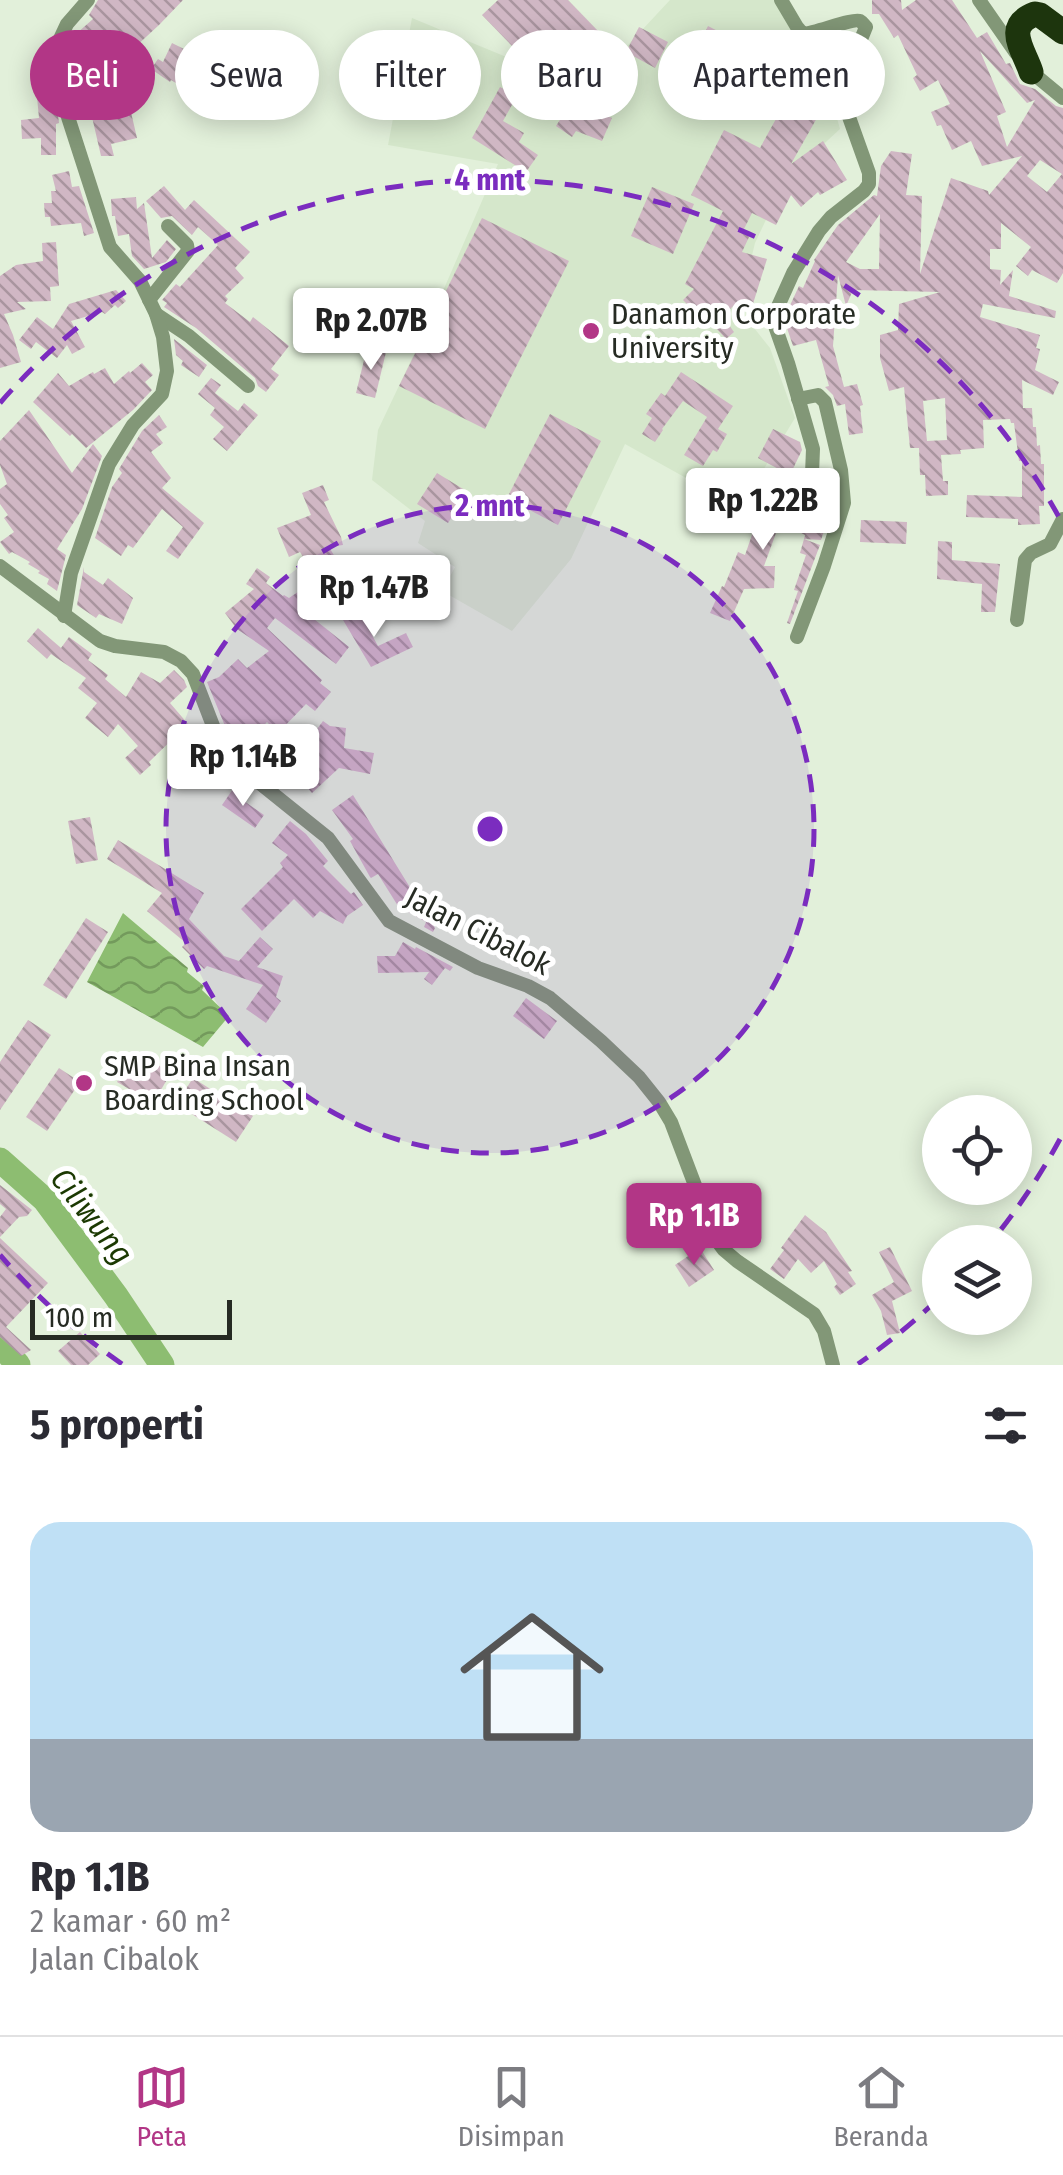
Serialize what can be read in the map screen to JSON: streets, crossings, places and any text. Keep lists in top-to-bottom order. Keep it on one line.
{"streets":{"street":["Jalan Cibalok"]},"water":["Ciliwung"],"places":["Danamon Corporate University","SMP Bina Insan Boarding School"],"scale_bar":"100 m","page":{"chip":["Beli","Sewa","Filter","Baru","Apartemen"],"price":["Rp 2.07B","Rp 1.22B","Rp 1.47B","Rp 1.14B","Rp 1.1B"],"scale":"100 m","heading":"5 properti","list":[{"name":"Rp 1.1B","note":"2 kamar · 60 m² · Jalan Cibalok"}],"tabs":["Peta","Disimpan","Beranda"]},"rings":["4 mnt","2 mnt"]}
